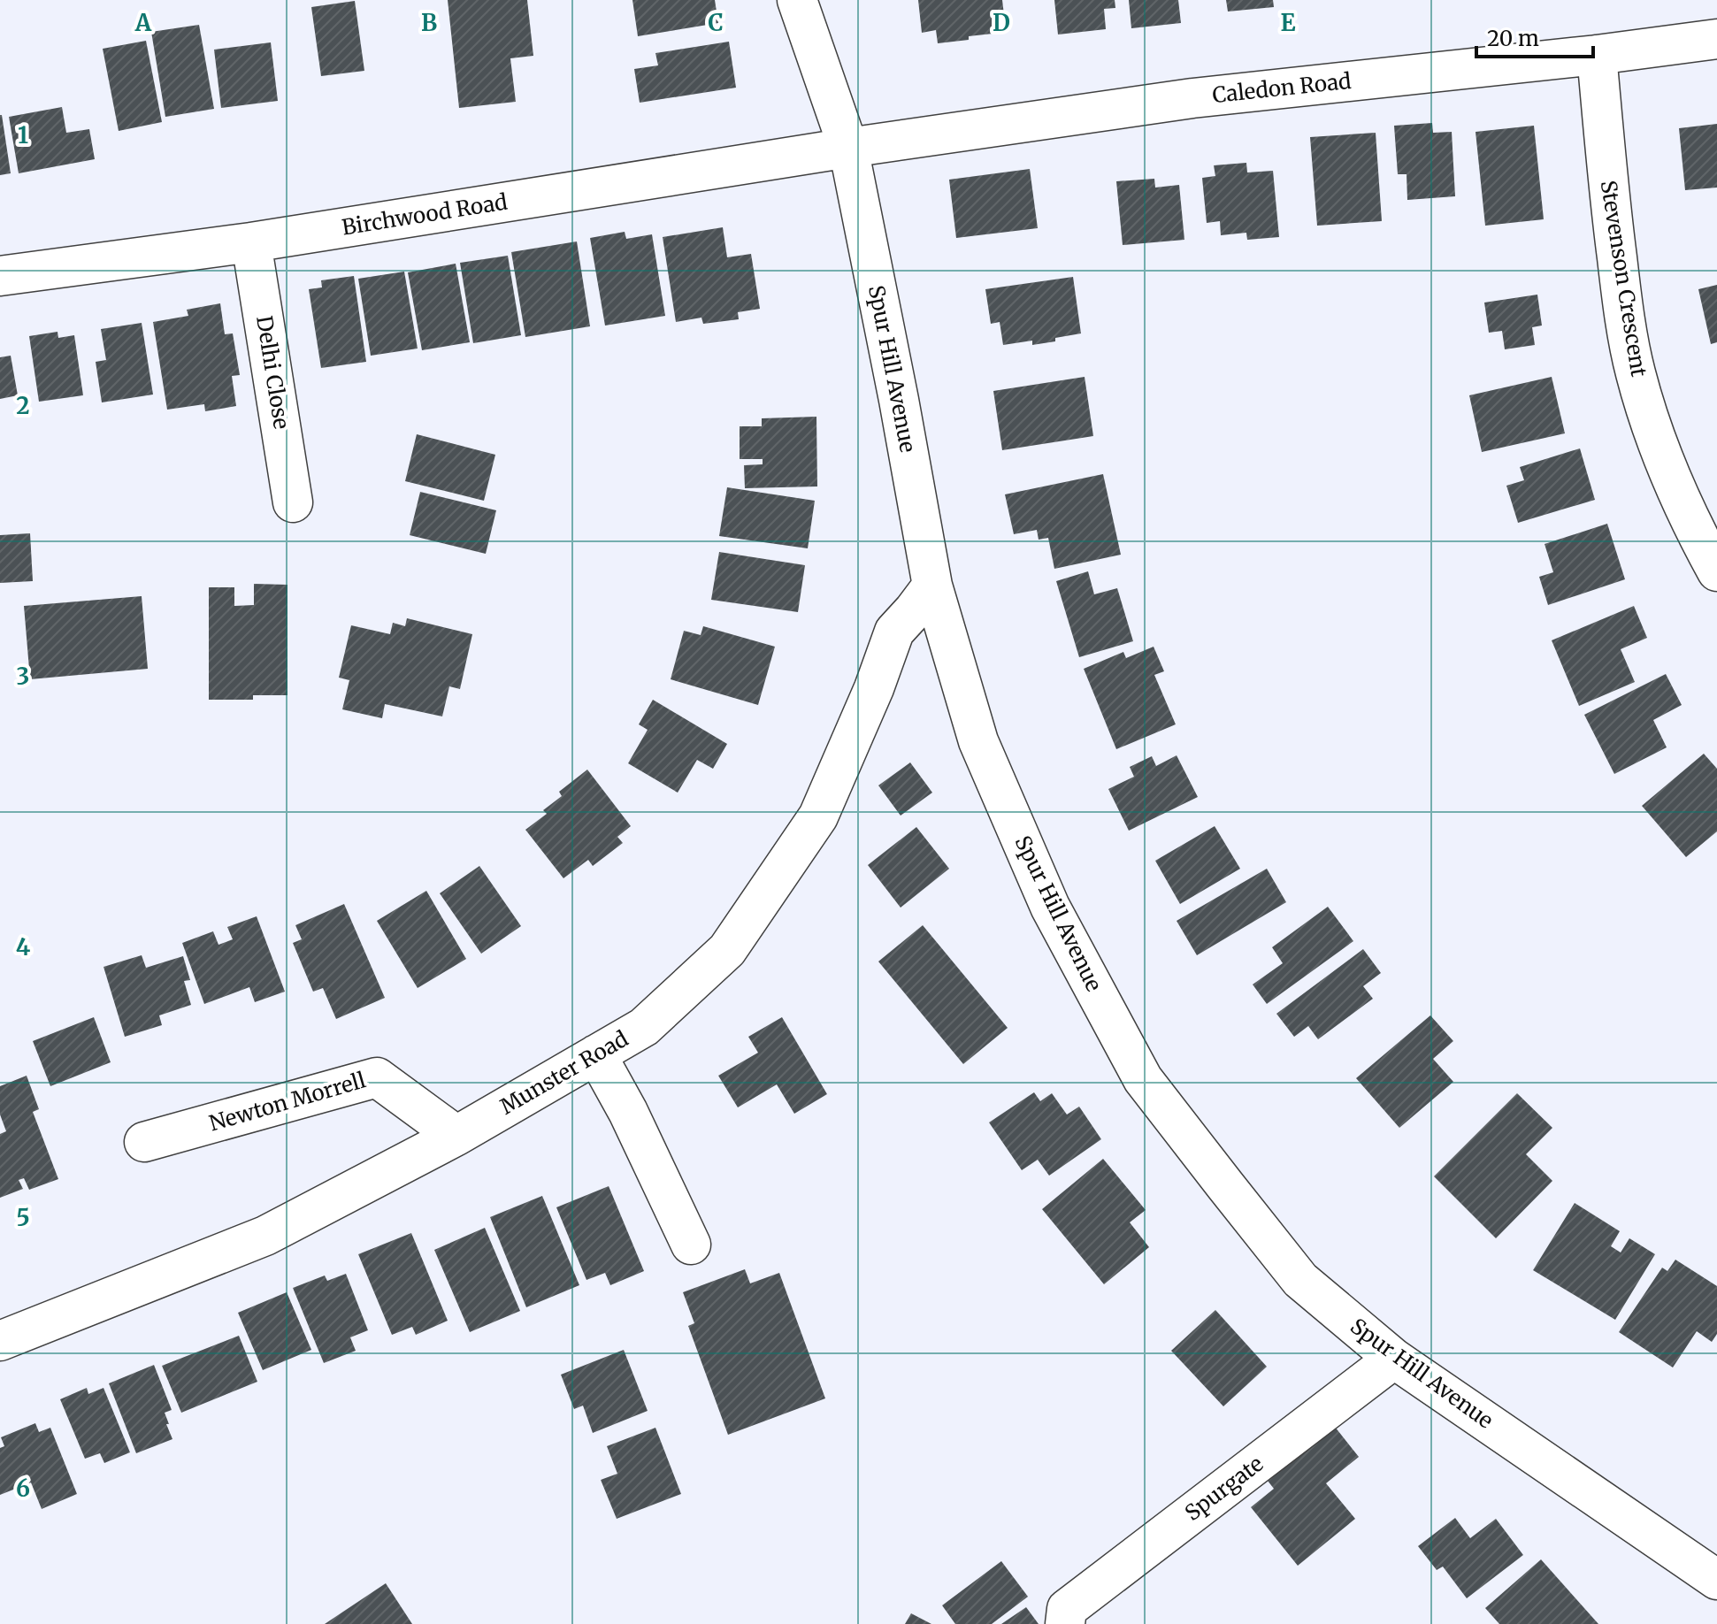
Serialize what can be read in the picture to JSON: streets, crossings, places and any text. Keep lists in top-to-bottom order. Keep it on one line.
{"streets":{"street":["Caledon Road","Birchwood Road","Stevenson Crescent","Spur Hill Avenue","Delhi Close","Munster Road","Newton Morrell","Spurgate"]},"crossings":[["Caledon Road","Birchwood Road"],["Caledon Road","Stevenson Crescent"],["Caledon Road","Spur Hill Avenue"],["Birchwood Road","Spur Hill Avenue"],["Birchwood Road","Delhi Close"],["Spur Hill Avenue","Munster Road"],["Spur Hill Avenue","Spurgate"],["Munster Road","Newton Morrell"]],"scale_bar":"20 m","grid":{"columns":["A","B","C","D","E"],"rows":["1","2","3","4","5","6"]}}
